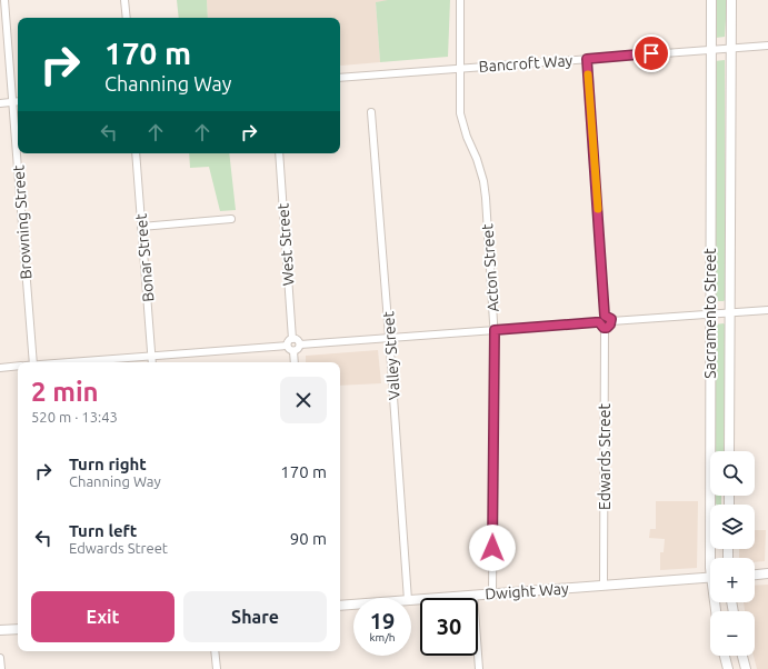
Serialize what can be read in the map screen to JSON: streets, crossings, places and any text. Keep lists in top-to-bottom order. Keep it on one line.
{"streets":{"street":["Bancroft Way","Browning Street","West Street","Bonar Street","Acton Street","Sacramento Street","Valley Street","Edwards Street","Dwight Way"]},"crossings":[["Bancroft Way","Acton Street"],["Bancroft Way","Sacramento Street"],["Acton Street","Dwight Way"],["Edwards Street","Dwight Way"]],"page":{"turn":["170 m","Channing Way"],"heading":["2 min","520 m · 13:43"],"list":[{"name":"Turn right","note":"Channing Way","value":"170 m"},{"name":"Turn left","note":"Edwards Street","value":"90 m"}],"map_buttons":["+","−"],"buttons":["Exit","Share"],"speed":"19 km/h","limit":"30"}}
